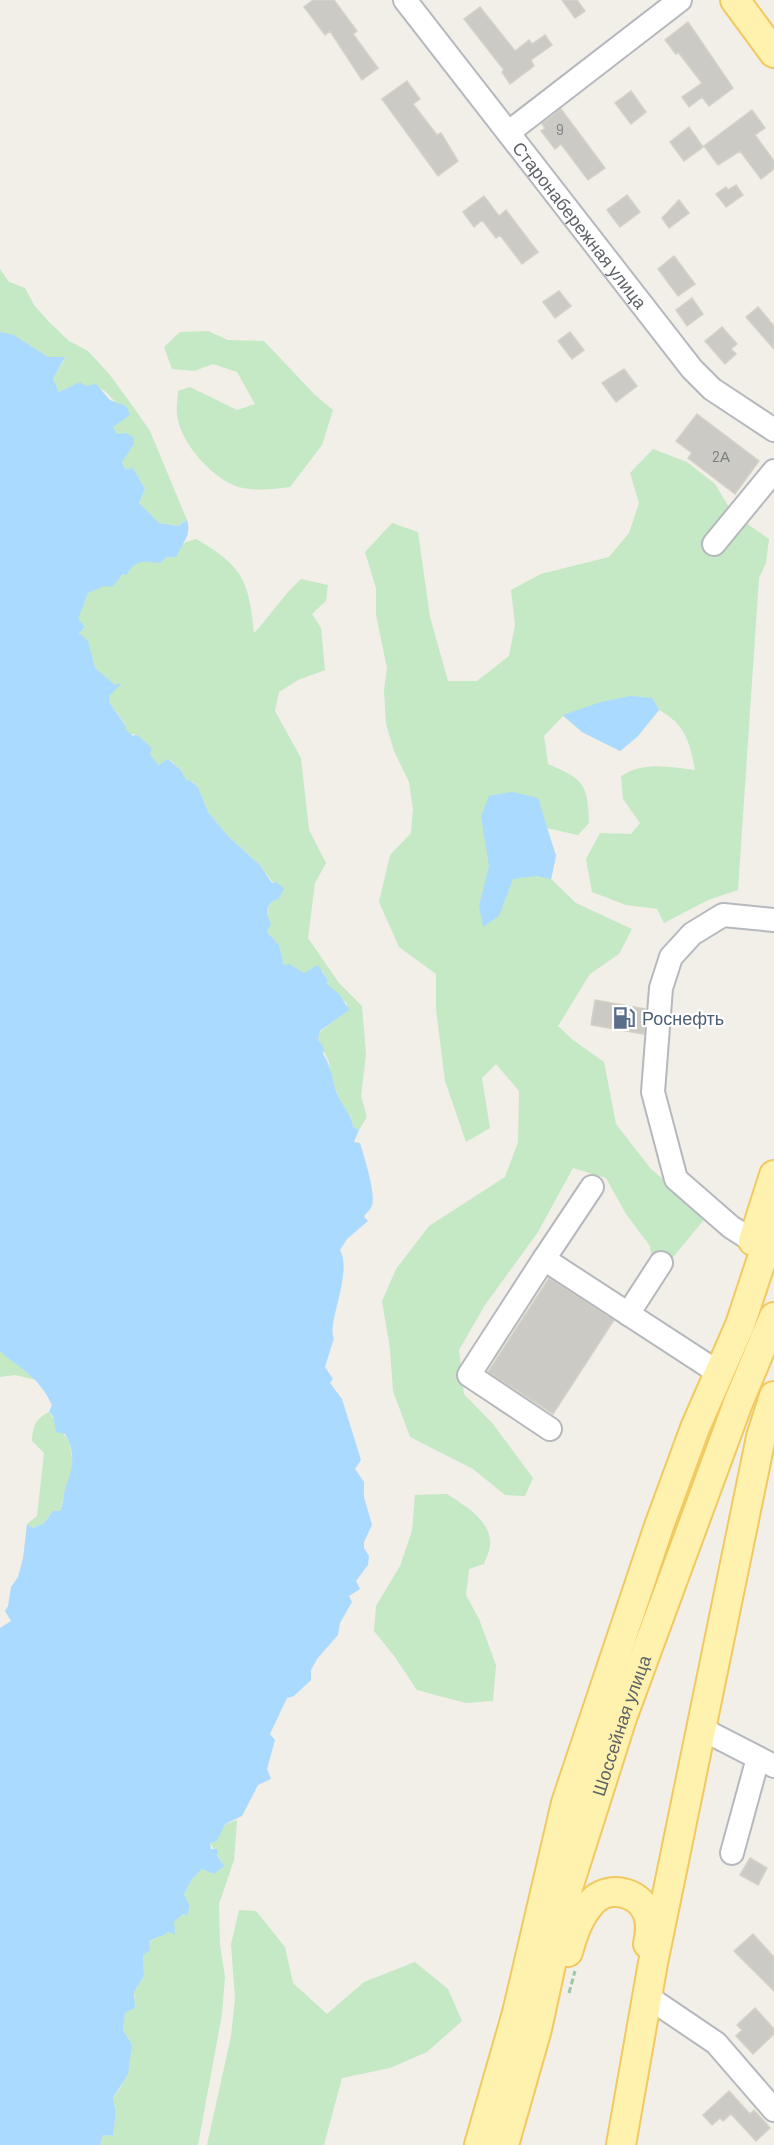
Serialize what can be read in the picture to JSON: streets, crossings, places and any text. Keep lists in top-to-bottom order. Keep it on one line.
{"streets":{"main road":["Шоссейная улица"],"street":["Старонабережная улица"]},"places":{"fuel station":["Роснефть"]},"house_numbers":["9","2А"]}
